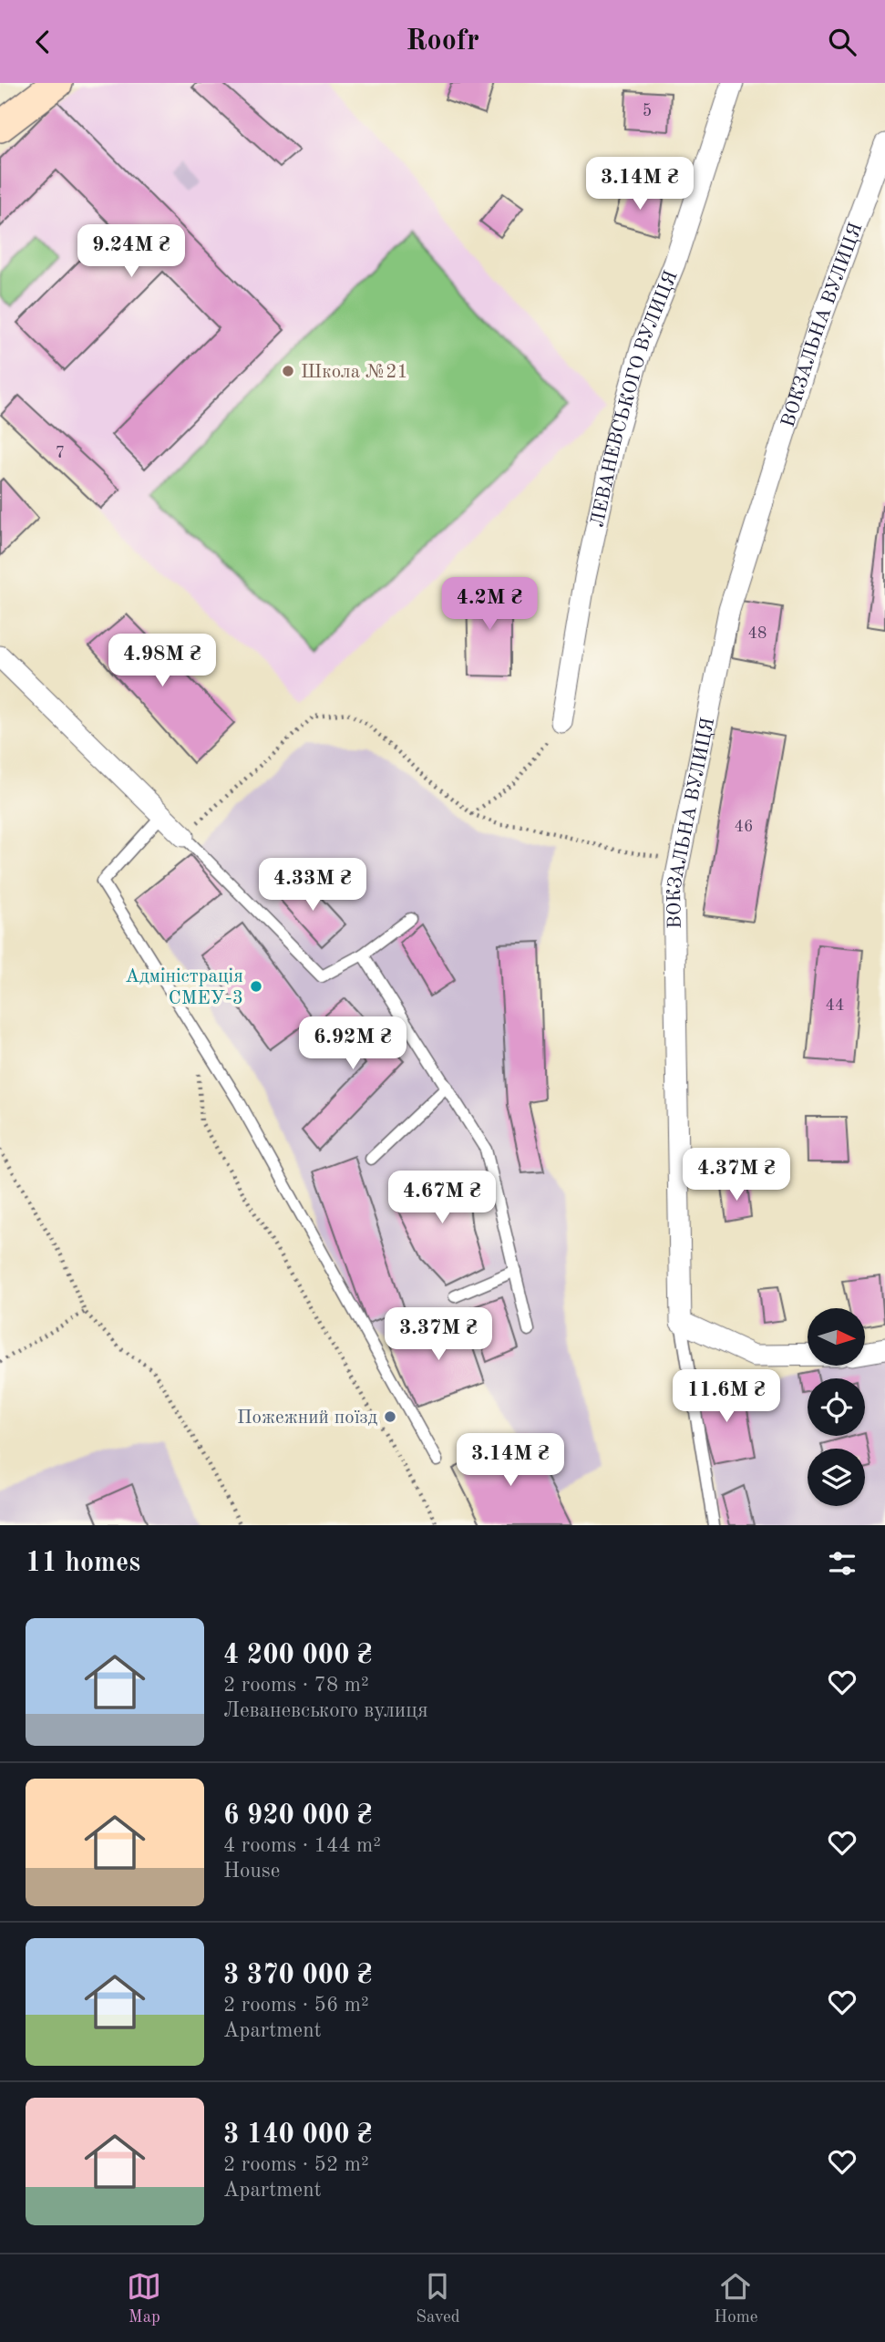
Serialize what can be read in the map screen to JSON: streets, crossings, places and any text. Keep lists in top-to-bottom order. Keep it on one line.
{"streets":{"street":["ВОКЗАЛЬНА ВУЛИЦЯ","ЛЕВАНЕВСЬКОГО ВУЛИЦЯ"]},"places":["Школа №21","Адміністрація СМЕУ-3","Пожежний поїзд"],"house_numbers":["5","7","48","46","44"],"north":"right","page":{"header":"Roofr","price":["3.14M ₴","9.24M ₴","4.2M ₴","4.98M ₴","4.33M ₴","6.92M ₴","4.37M ₴","4.67M ₴","3.37M ₴","11.6M ₴","3.14M ₴"],"heading":"11 homes","list":[{"name":"4 200 000 ₴","note":"2 rooms · 78 m² · Леваневського вулиця"},{"name":"6 920 000 ₴","note":"4 rooms · 144 m² · House"},{"name":"3 370 000 ₴","note":"2 rooms · 56 m² · Apartment"},{"name":"3 140 000 ₴","note":"2 rooms · 52 m² · Apartment"}],"tabs":["Map","Saved","Home"]}}
